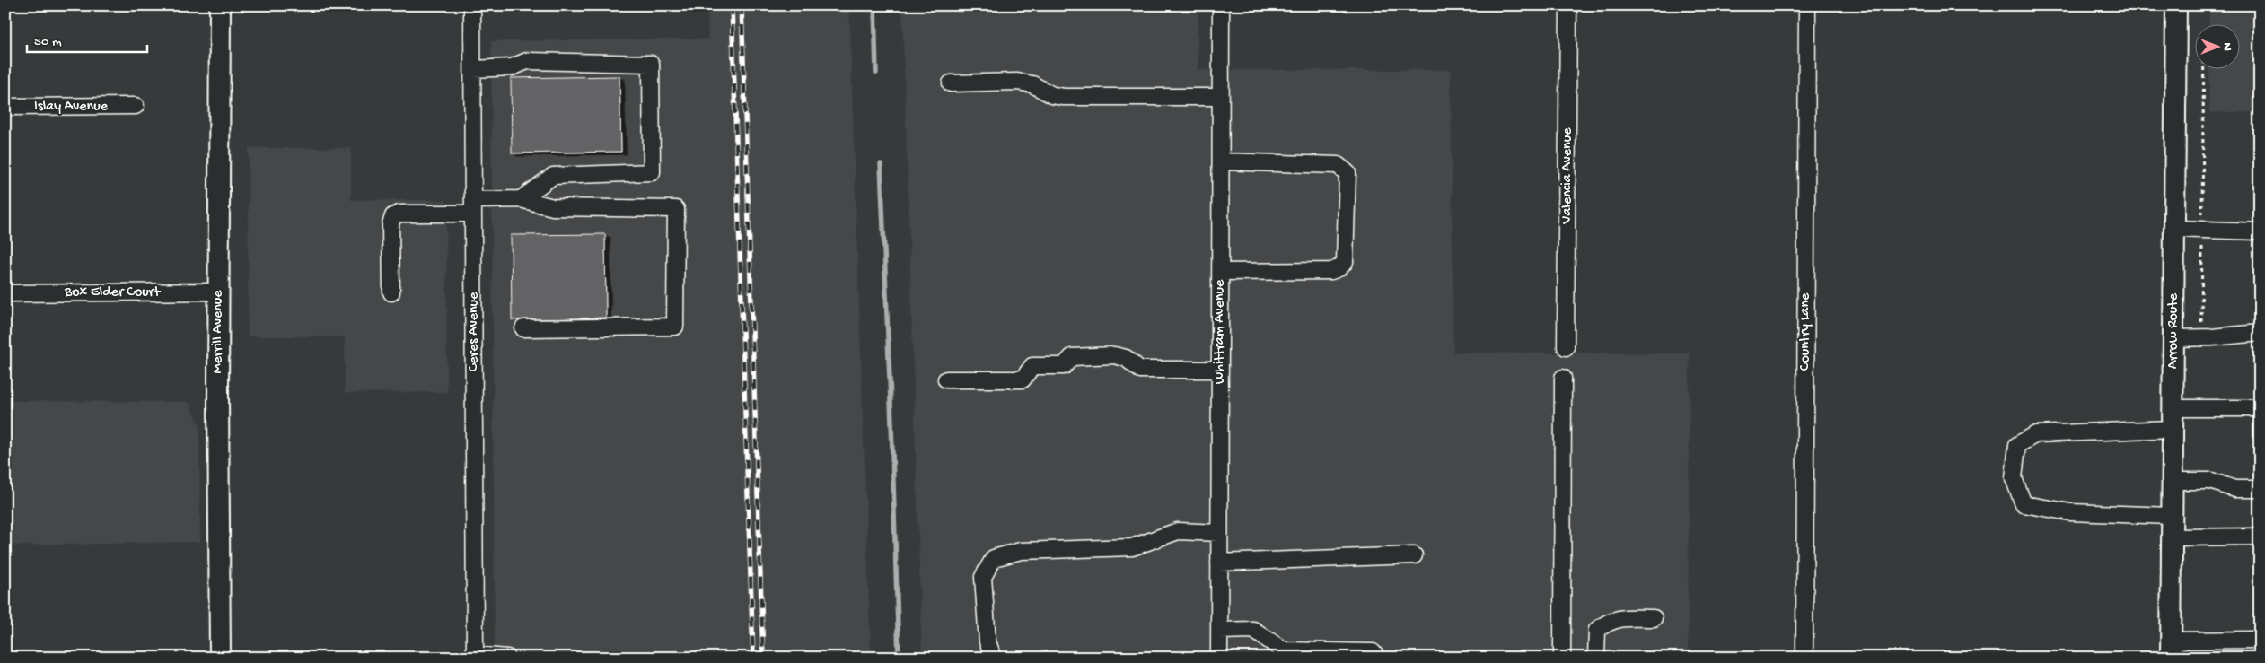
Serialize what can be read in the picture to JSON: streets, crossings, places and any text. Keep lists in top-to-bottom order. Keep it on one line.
{"streets":{"main road":["Arrow Route","Merrill Avenue"],"street":["Islay Avenue","Valencia Avenue","Box Elder Court","Ceres Avenue","Whittram Avenue","Country Lane"]},"crossings":[["Box Elder Court","Merrill Avenue"]],"scale_bar":"50 m","north":"right"}
